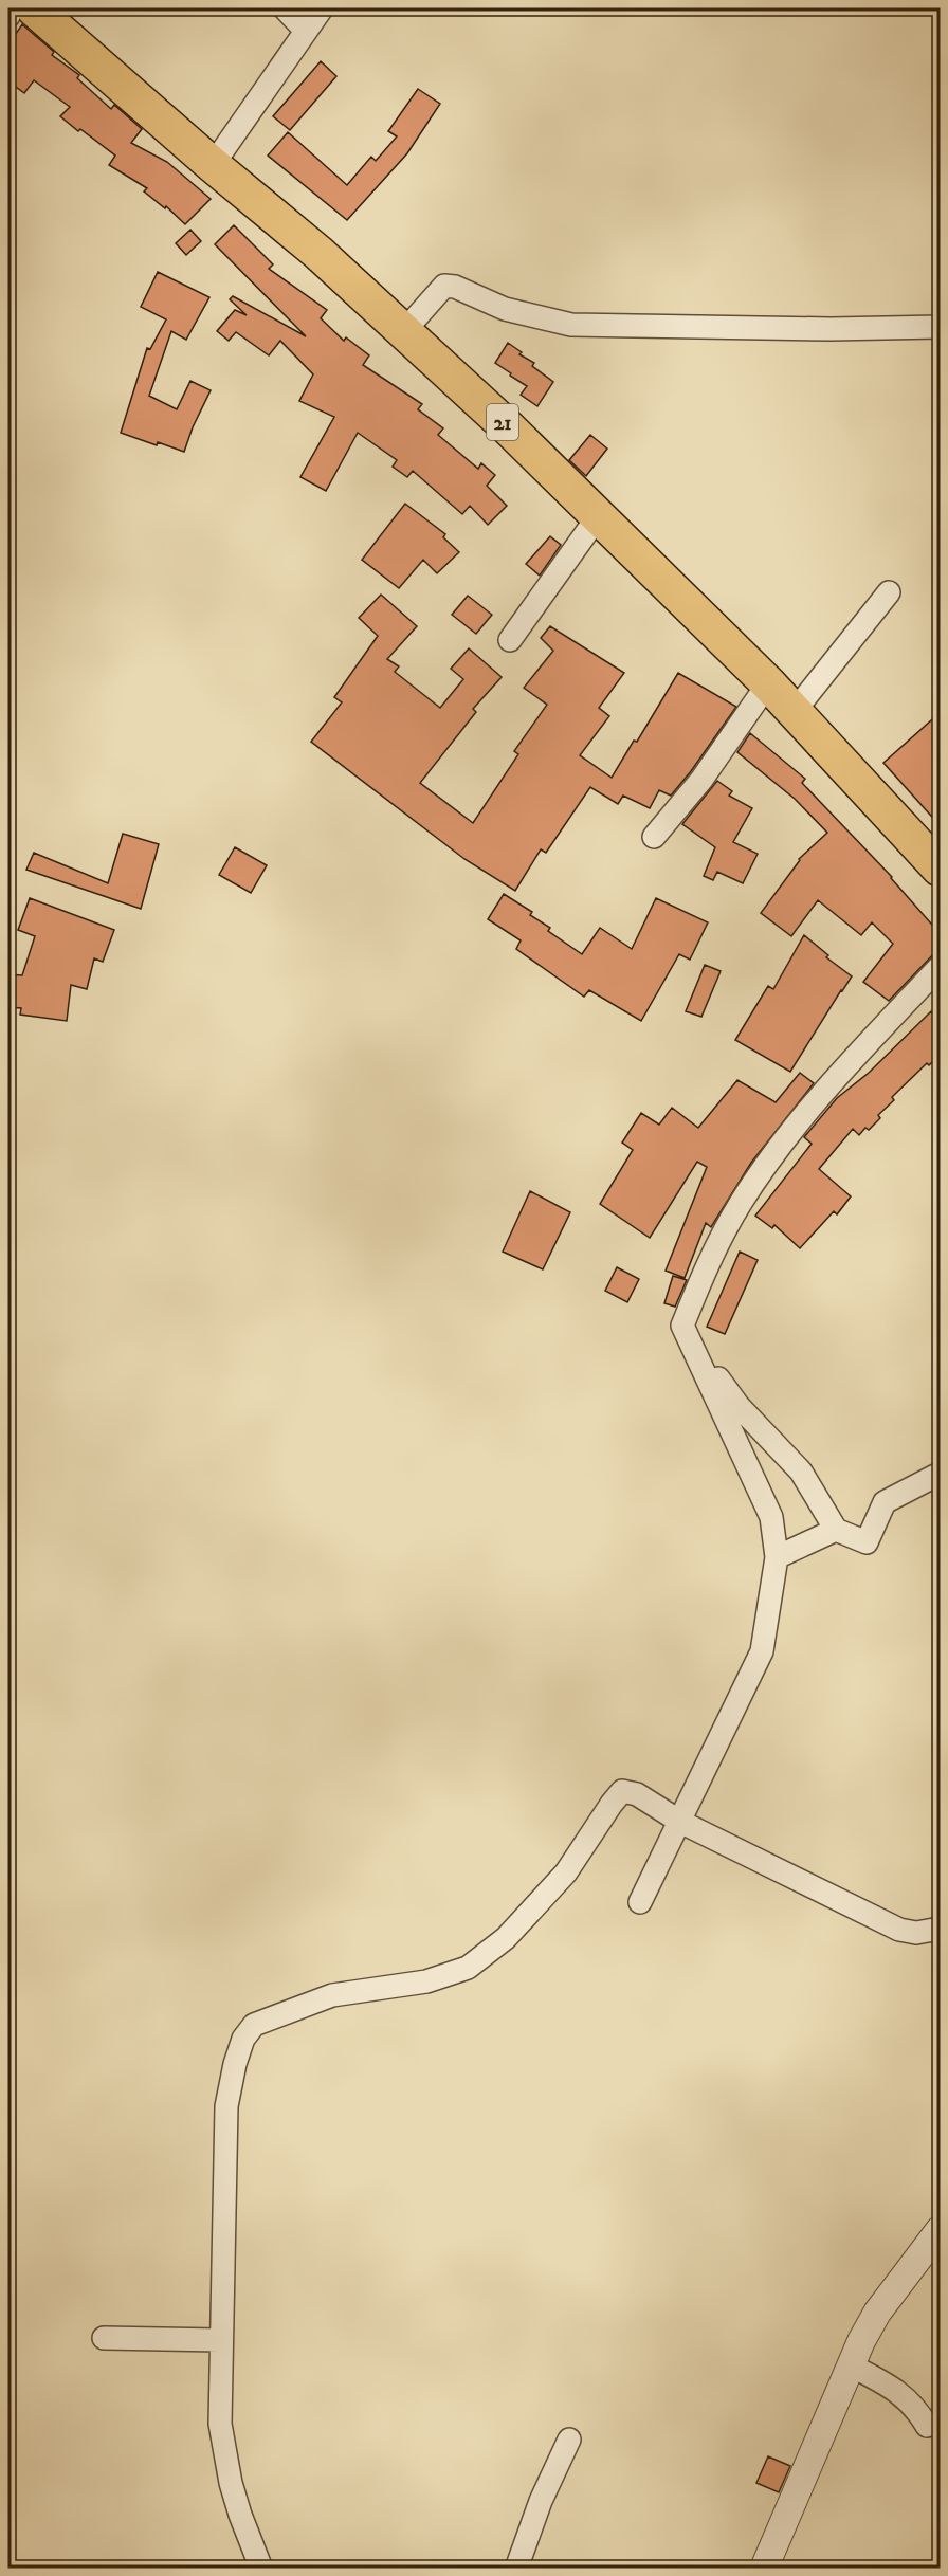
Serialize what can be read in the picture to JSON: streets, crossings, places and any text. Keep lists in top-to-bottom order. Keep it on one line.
{"streets":{"highway":["21"]}}
